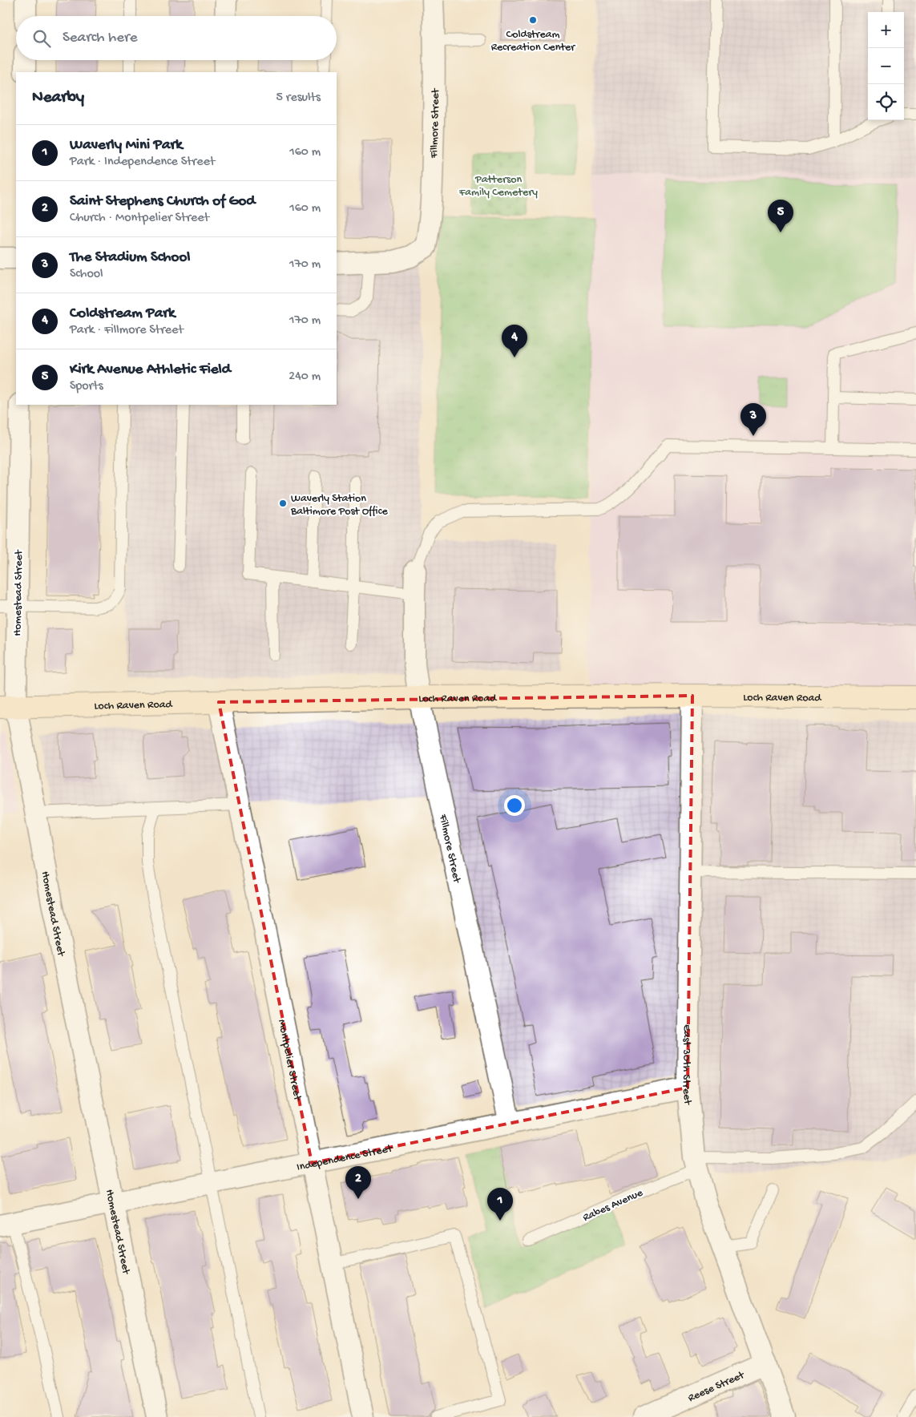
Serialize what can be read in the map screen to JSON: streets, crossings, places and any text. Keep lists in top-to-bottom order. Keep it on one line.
{"streets":{"main road":["Loch Raven Road"],"street":["Fillmore Street","Homestead Street","Montpelier Street","East 30th Street","Independence Street","Reese Street"],"lane":["Rabes Avenue"]},"crossings":[["Fillmore Street","Loch Raven Road"],["Fillmore Street","Independence Street"],["Homestead Street","Loch Raven Road"],["Homestead Street","Independence Street"],["Loch Raven Road","Montpelier Street"],["Loch Raven Road","East 30th Street"],["Montpelier Street","Independence Street"],["East 30th Street","Independence Street"],["East 30th Street","Rabes Avenue"],["East 30th Street","Reese Street"]],"parks":["Patterson Family Cemetery"],"places":["Coldstream Recreation Center","Waverly Station Baltimore Post Office"],"page":{"map_buttons":["+","−"],"search":"Search here","heading":["Nearby","5 results"],"list":[{"mark":"1","name":"Waverly Mini Park","note":"Park · Independence Street","value":"160 m"},{"mark":"2","name":"Saint Stephens Church of God","note":"Church · Montpelier Street","value":"160 m"},{"mark":"3","name":"The Stadium School","note":"School","value":"170 m"},{"mark":"4","name":"Coldstream Park","note":"Park · Fillmore Street","value":"170 m"},{"mark":"5","name":"Kirk Avenue Athletic Field","note":"Sports","value":"240 m"}],"pins":["5","4","3","2","1"]}}
